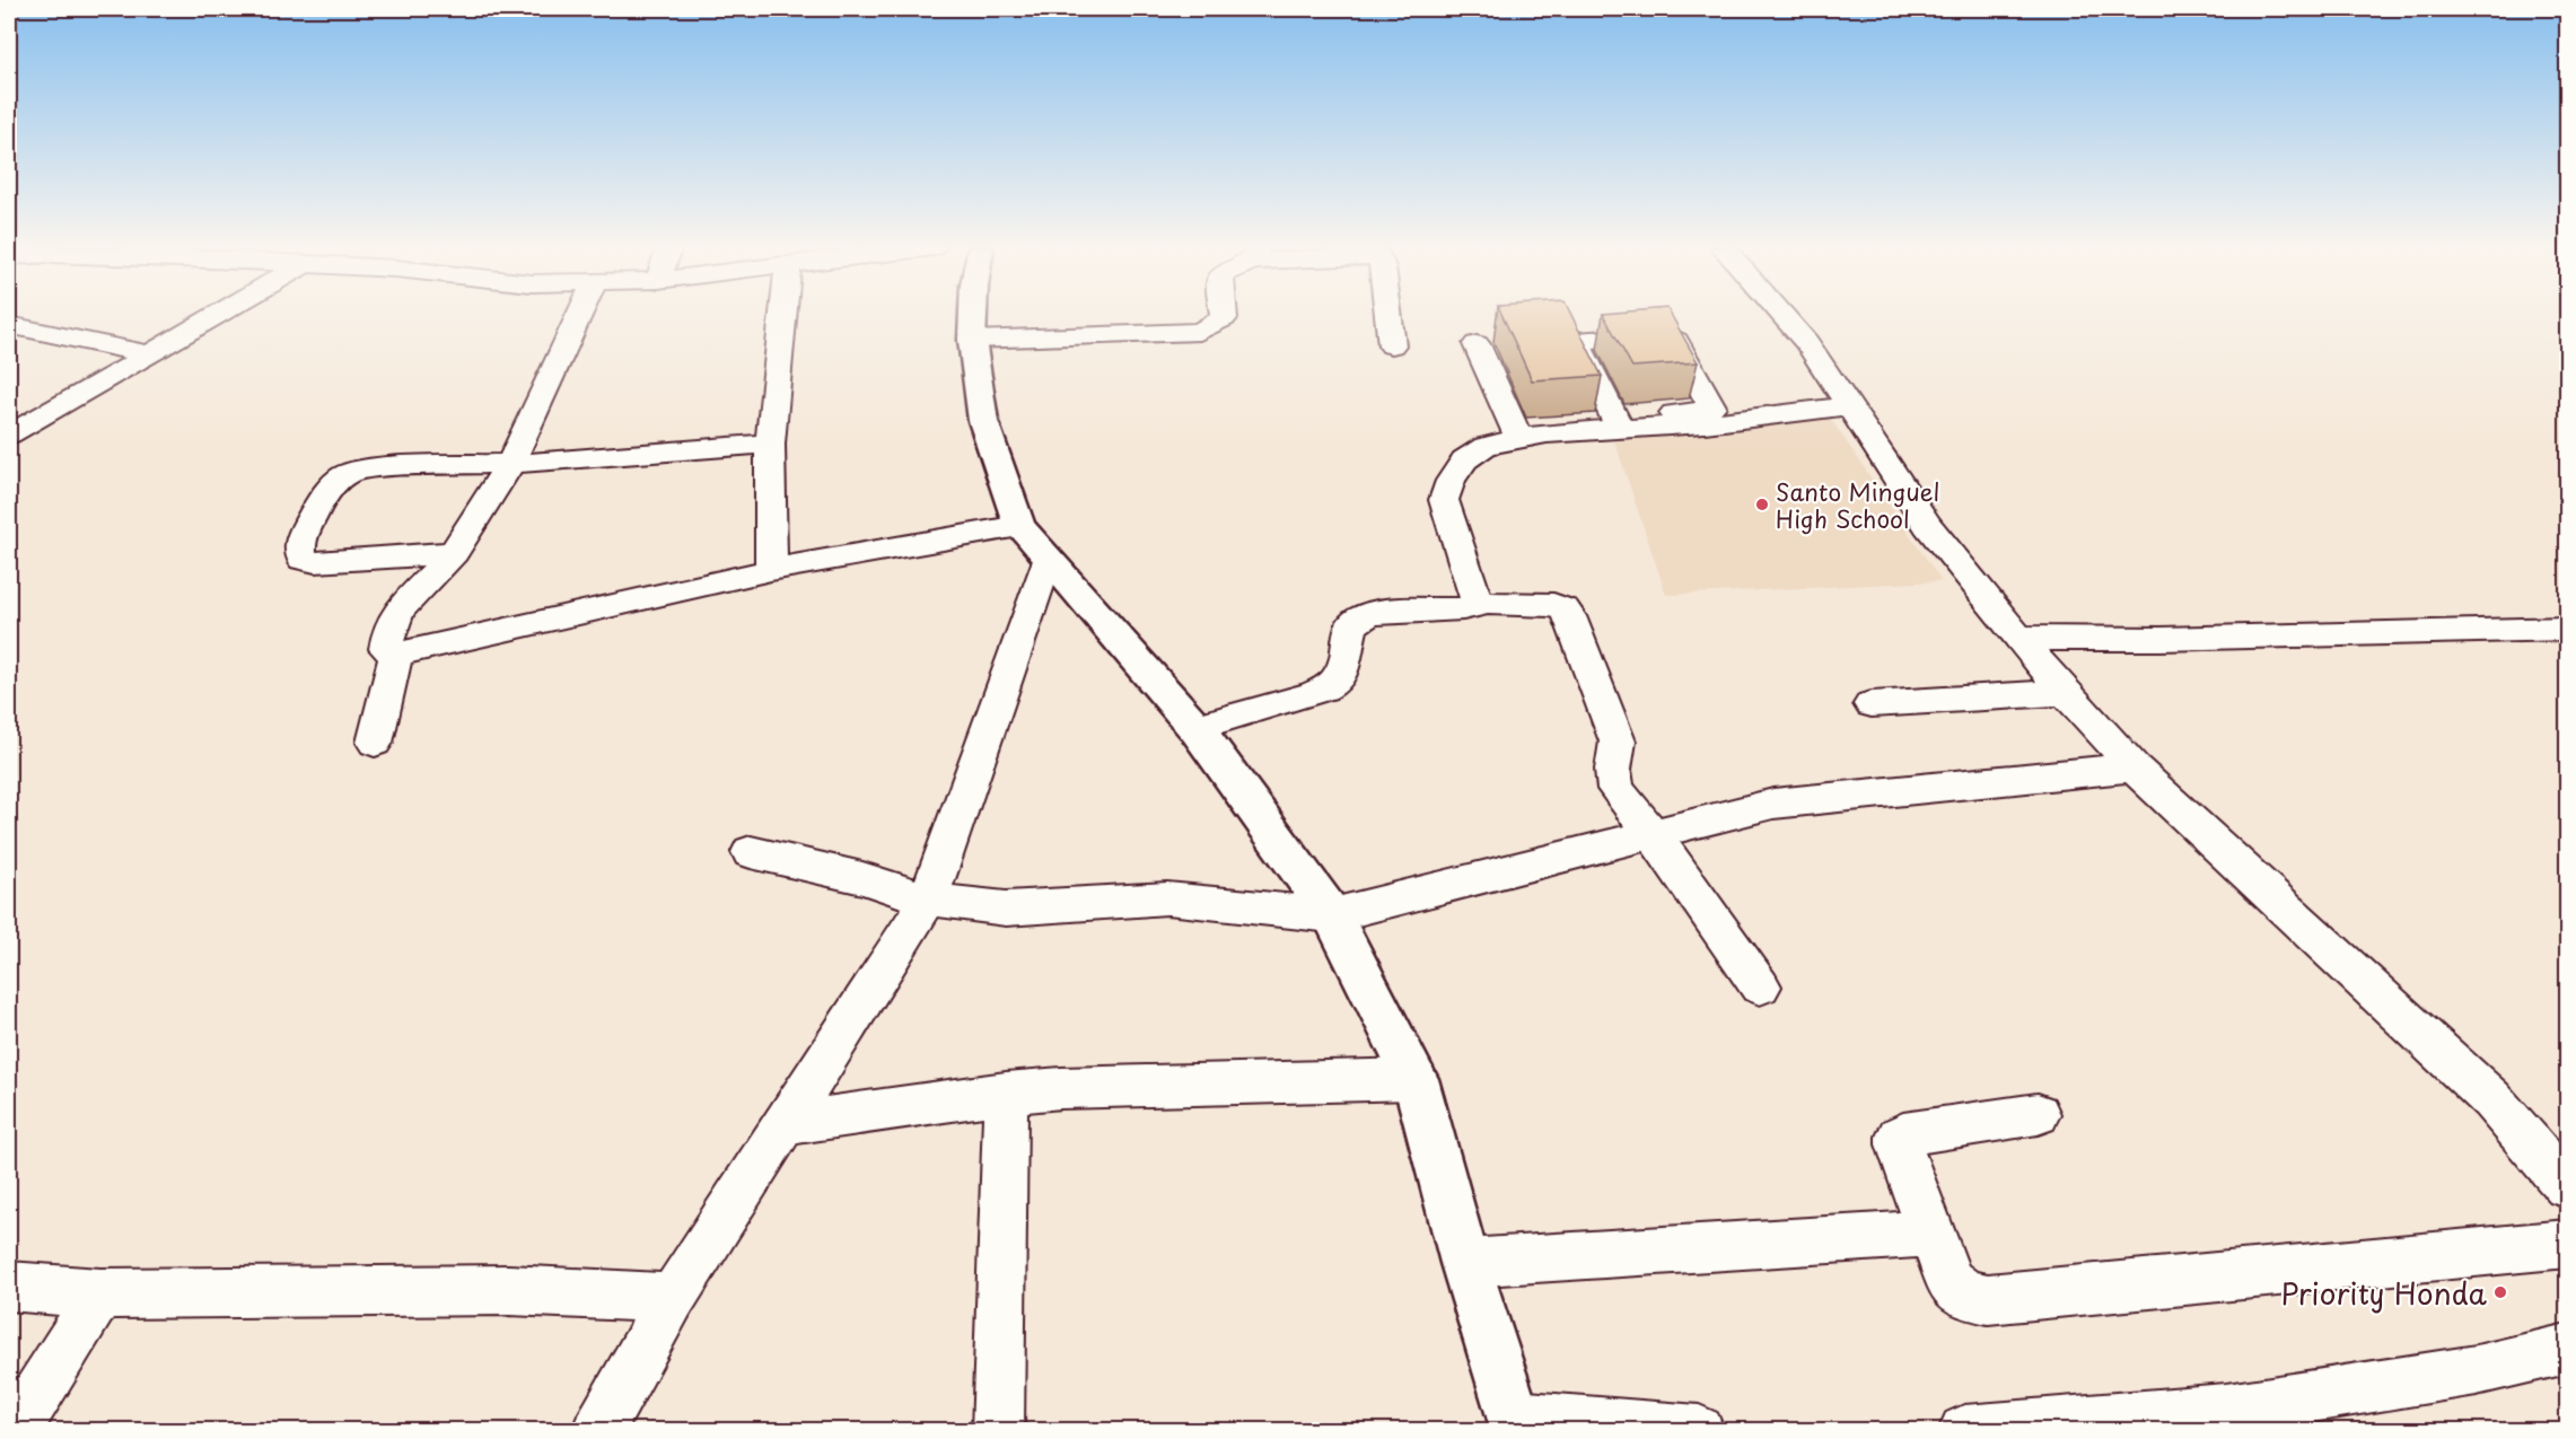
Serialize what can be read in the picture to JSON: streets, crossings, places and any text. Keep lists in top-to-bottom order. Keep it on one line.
{"places":["Santo Minguel High School","Priority Honda"]}
